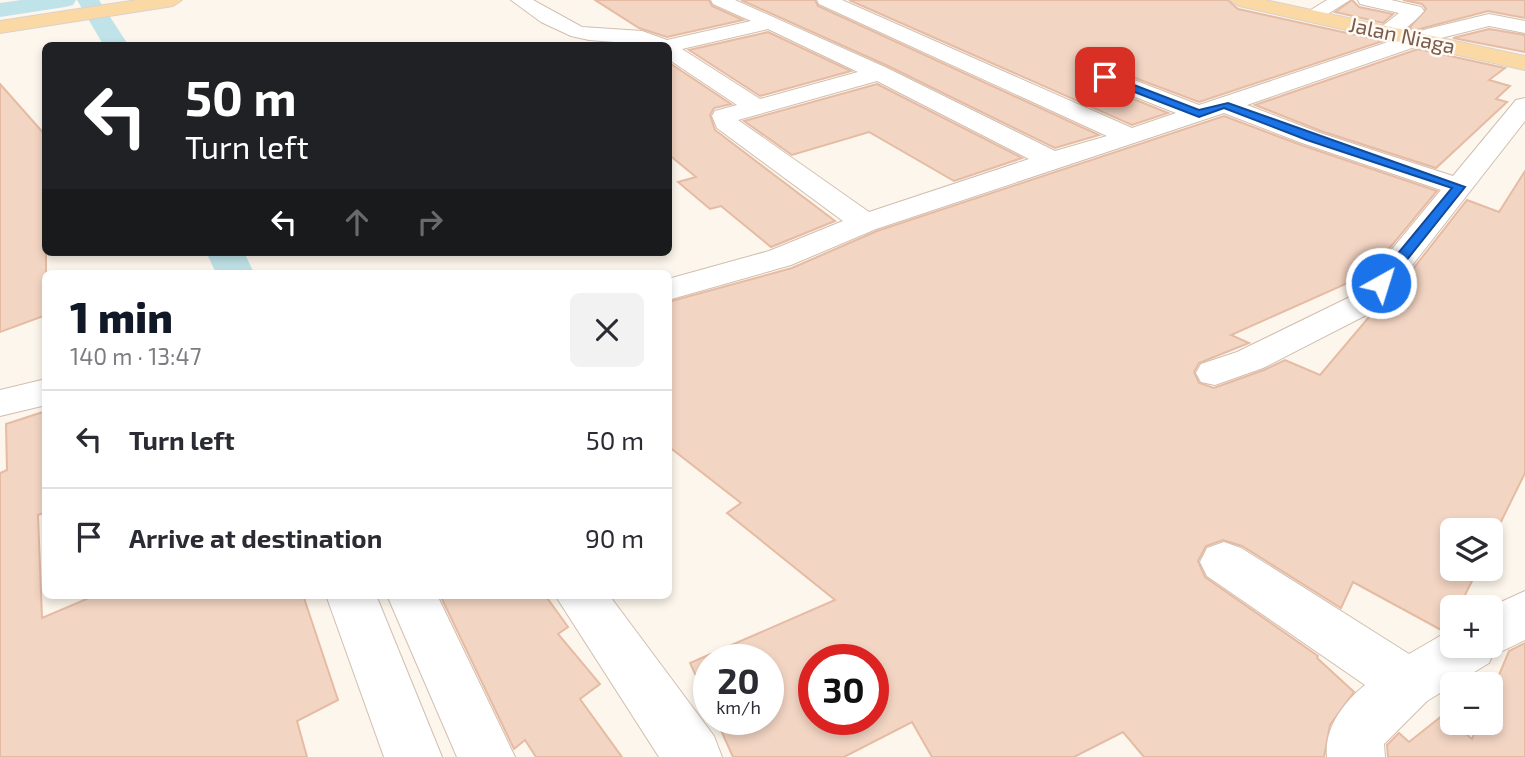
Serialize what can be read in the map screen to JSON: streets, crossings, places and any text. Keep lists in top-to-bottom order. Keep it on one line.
{"streets":{"main road":["Jalan Niaga"]},"page":{"turn":["50 m","Turn left"],"heading":["1 min","140 m · 13:47"],"list":[{"name":"Turn left","value":"50 m"},{"name":"Arrive at destination","value":"90 m"}],"map_buttons":["+","−"],"speed":"20 km/h","limit":"30"}}
